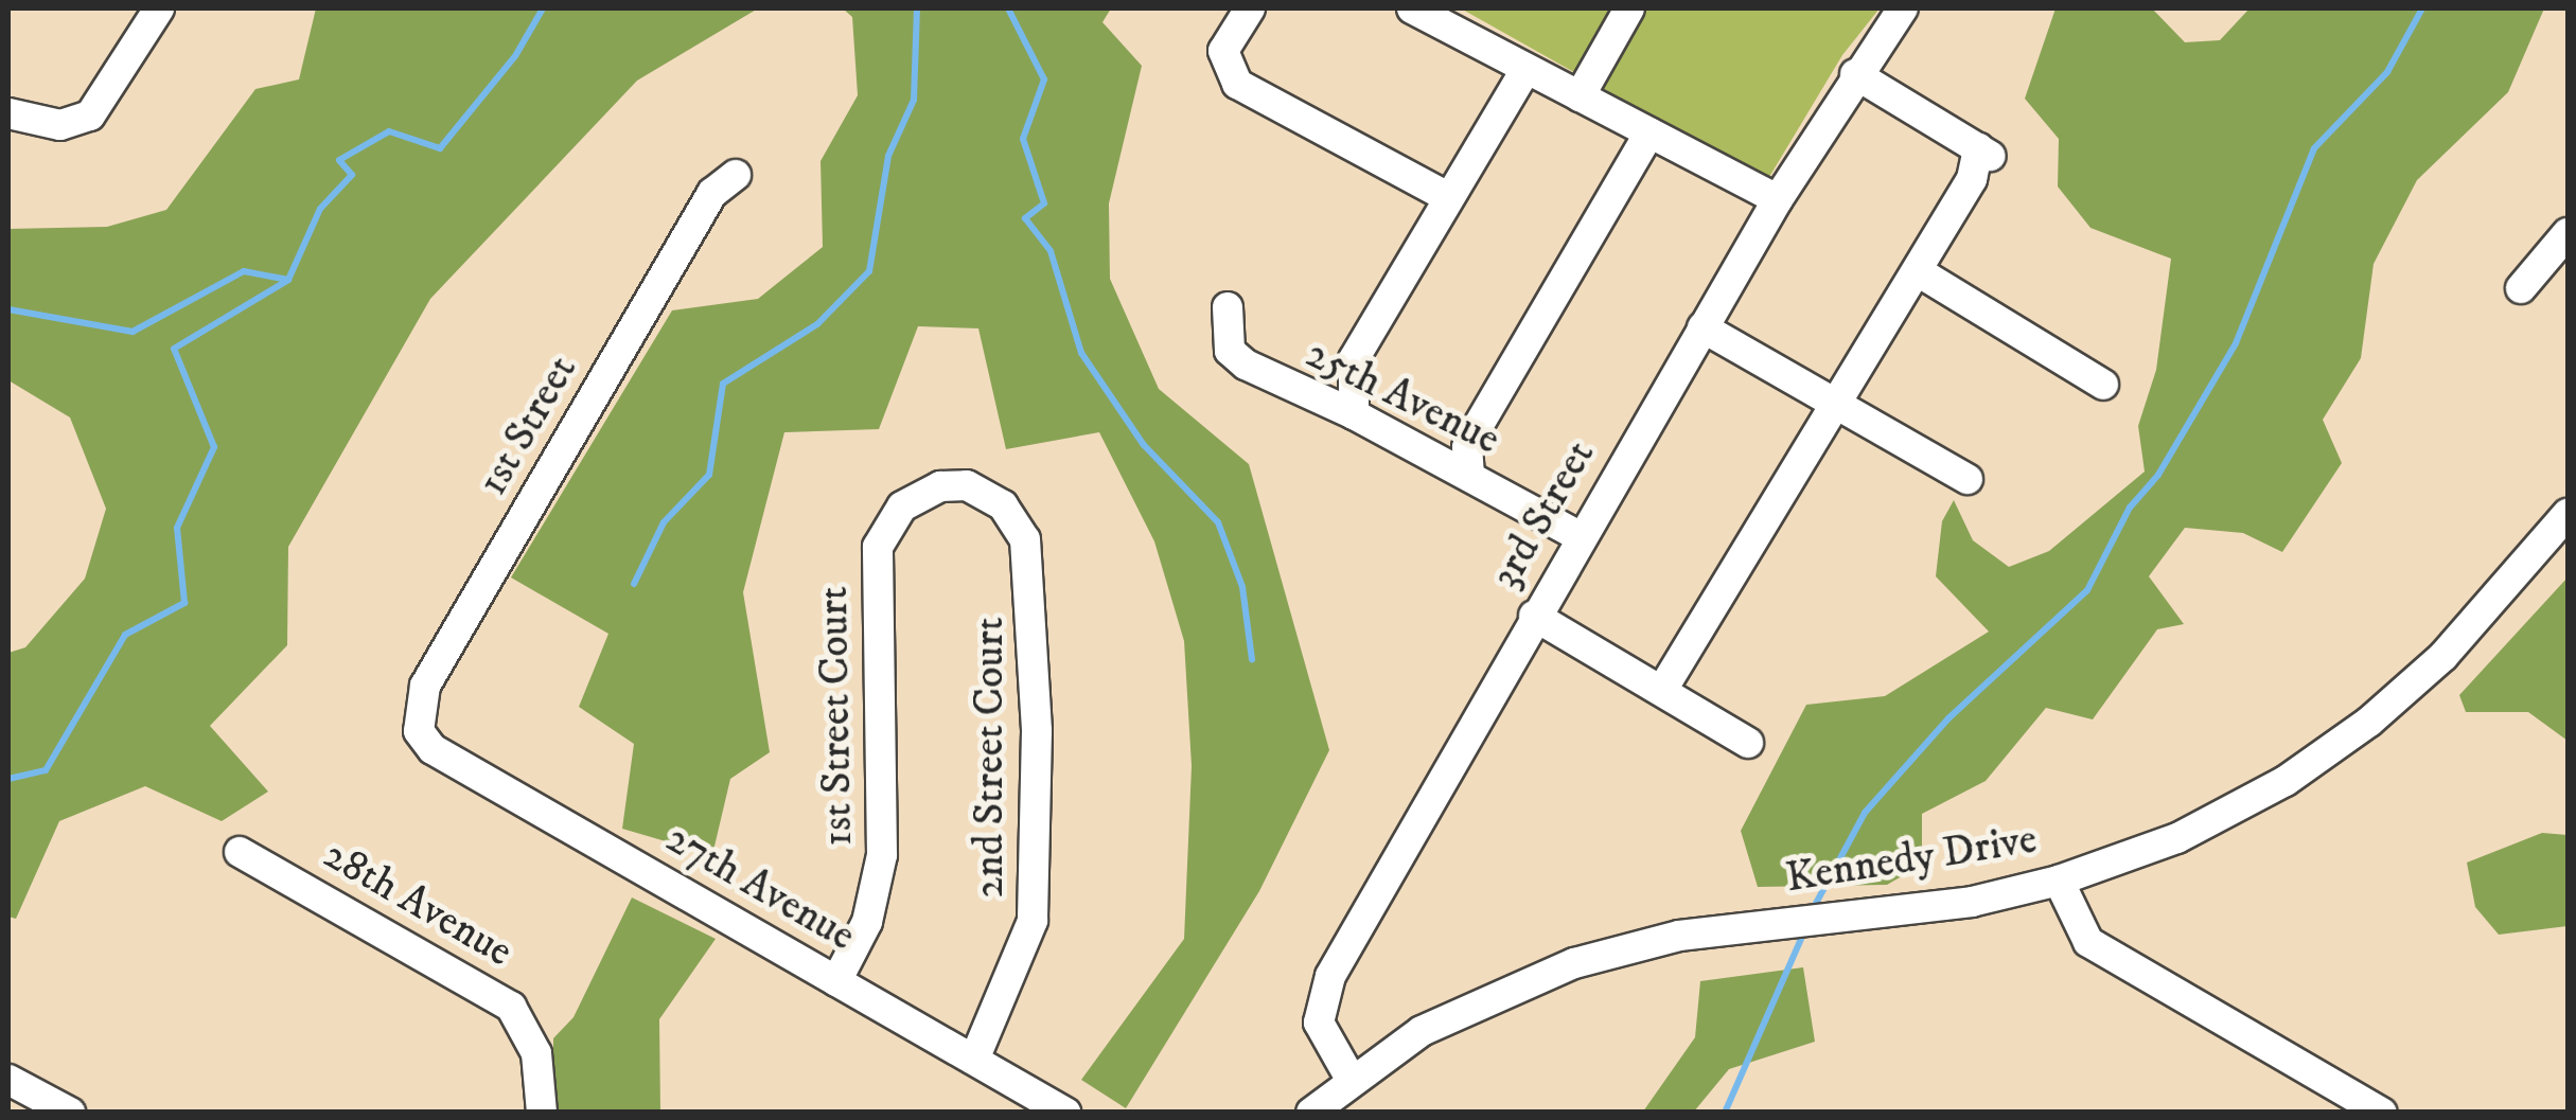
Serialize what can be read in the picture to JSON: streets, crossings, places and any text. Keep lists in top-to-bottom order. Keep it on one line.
{"streets":{"street":["25th Avenue","1st Street","3rd Street","1st Street Court","2nd Street Court","Kennedy Drive","27th Avenue","28th Avenue"]},"crossings":[["25th Avenue","3rd Street"],["1st Street","27th Avenue"],["3rd Street","Kennedy Drive"],["1st Street Court","2nd Street Court"],["1st Street Court","27th Avenue"],["2nd Street Court","27th Avenue"]]}
